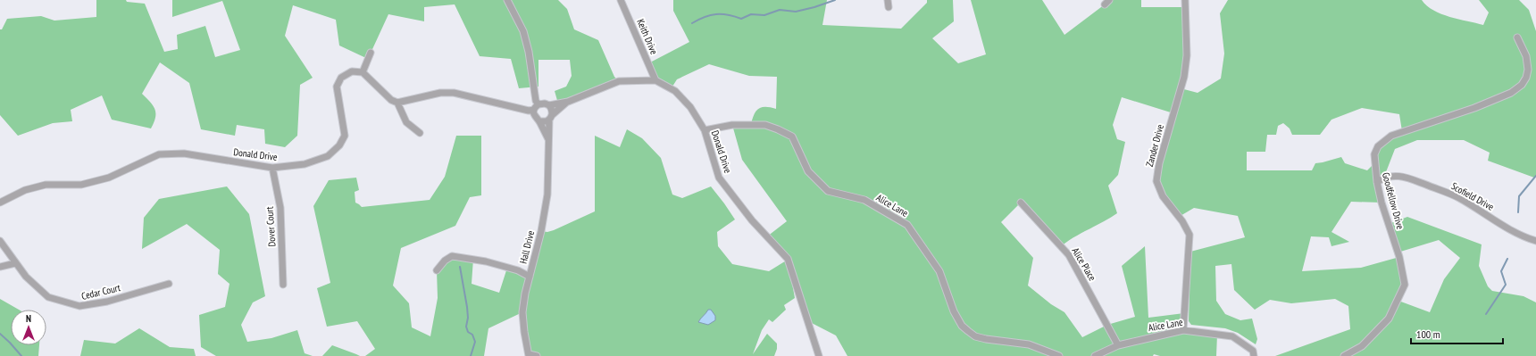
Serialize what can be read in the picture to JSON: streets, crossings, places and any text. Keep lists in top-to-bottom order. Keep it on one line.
{"streets":{"street":["Keith Drive","Zander Drive","Donald Drive","Scofield Drive","Goodfellow Drive","Alice Lane","Dover Court","Hall Drive","Alice Place","Cedar Court"]},"crossings":[["Keith Drive","Donald Drive"],["Zander Drive","Alice Lane"],["Donald Drive","Alice Lane"],["Donald Drive","Dover Court"],["Scofield Drive","Goodfellow Drive"],["Alice Lane","Alice Place"]],"scale_bar":"100 m","north":"top"}
